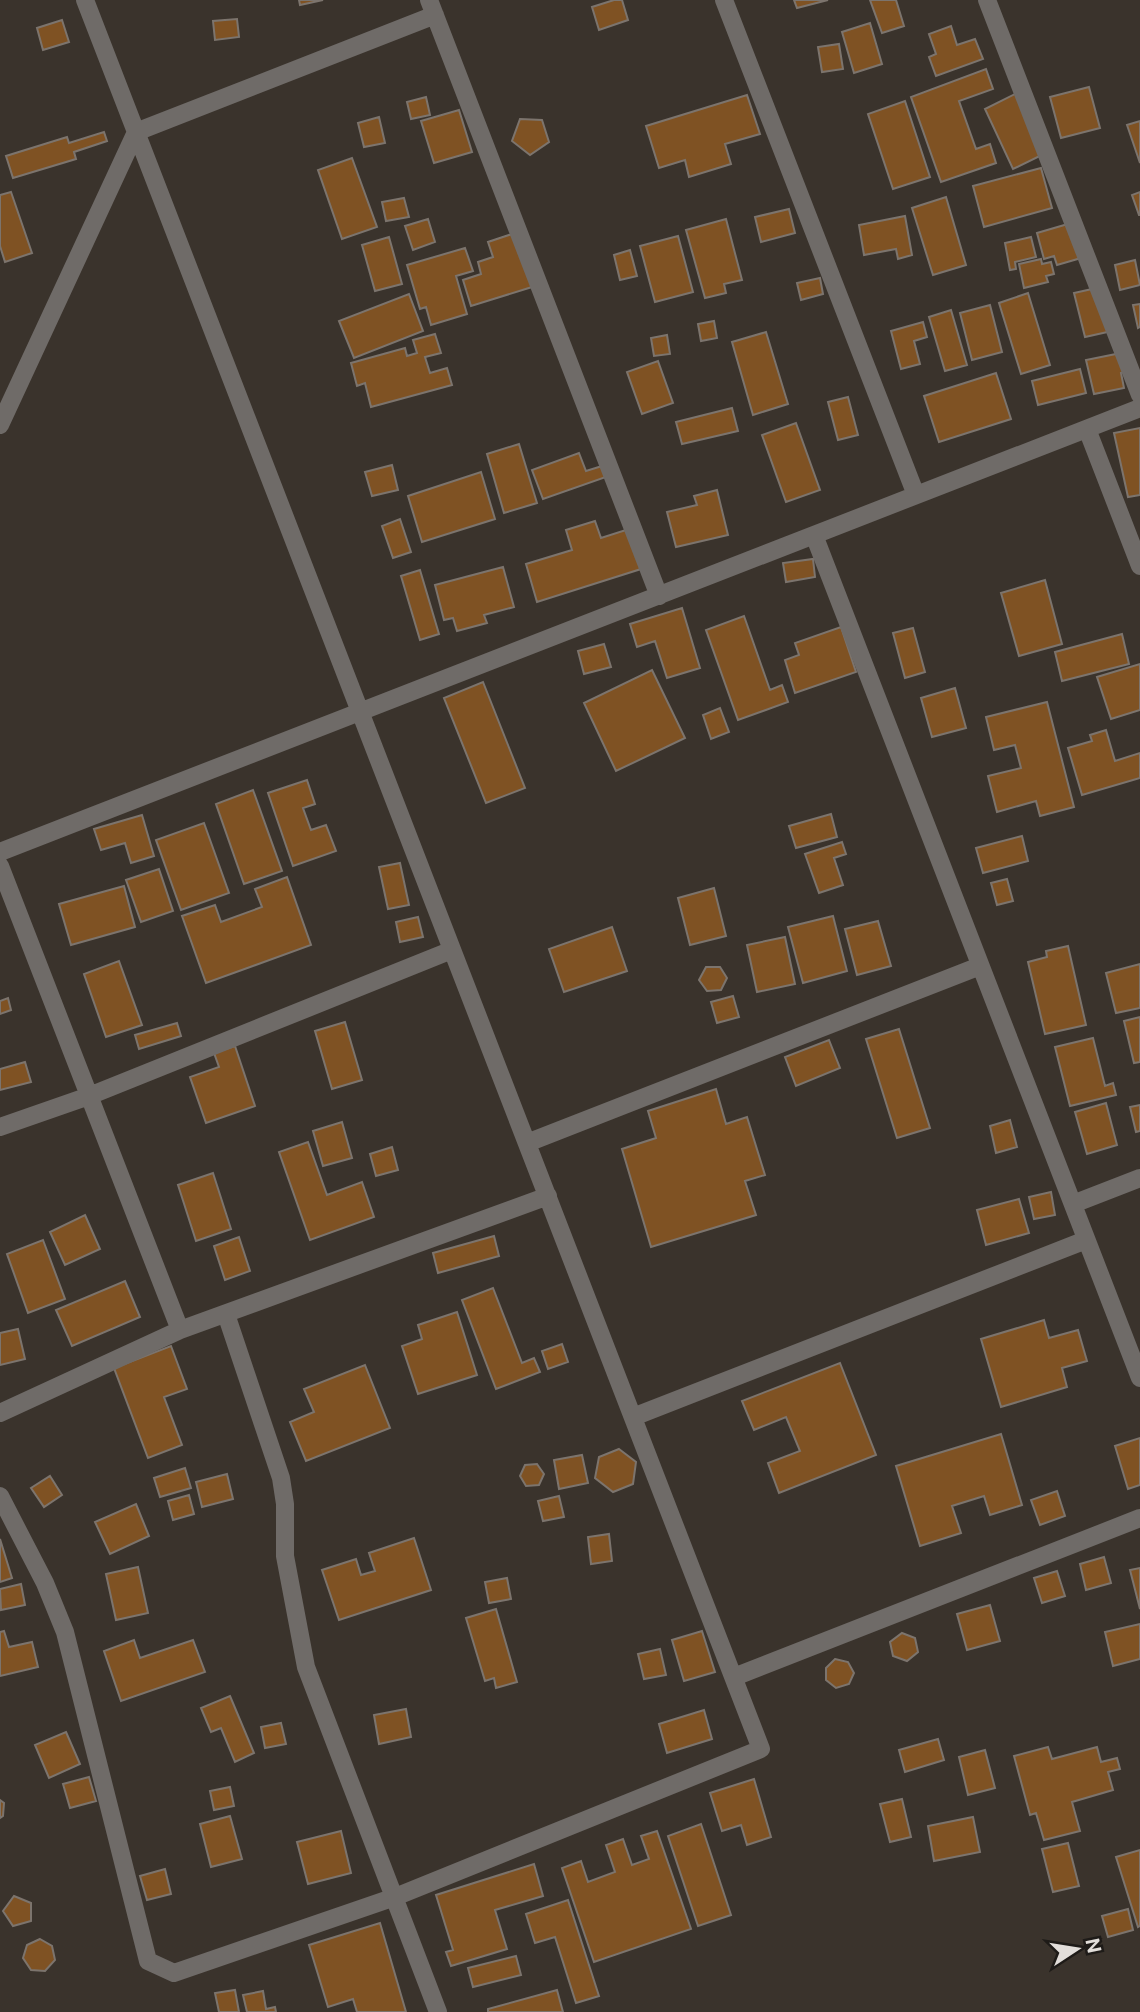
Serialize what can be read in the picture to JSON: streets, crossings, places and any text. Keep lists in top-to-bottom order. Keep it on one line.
{"north":"right"}
